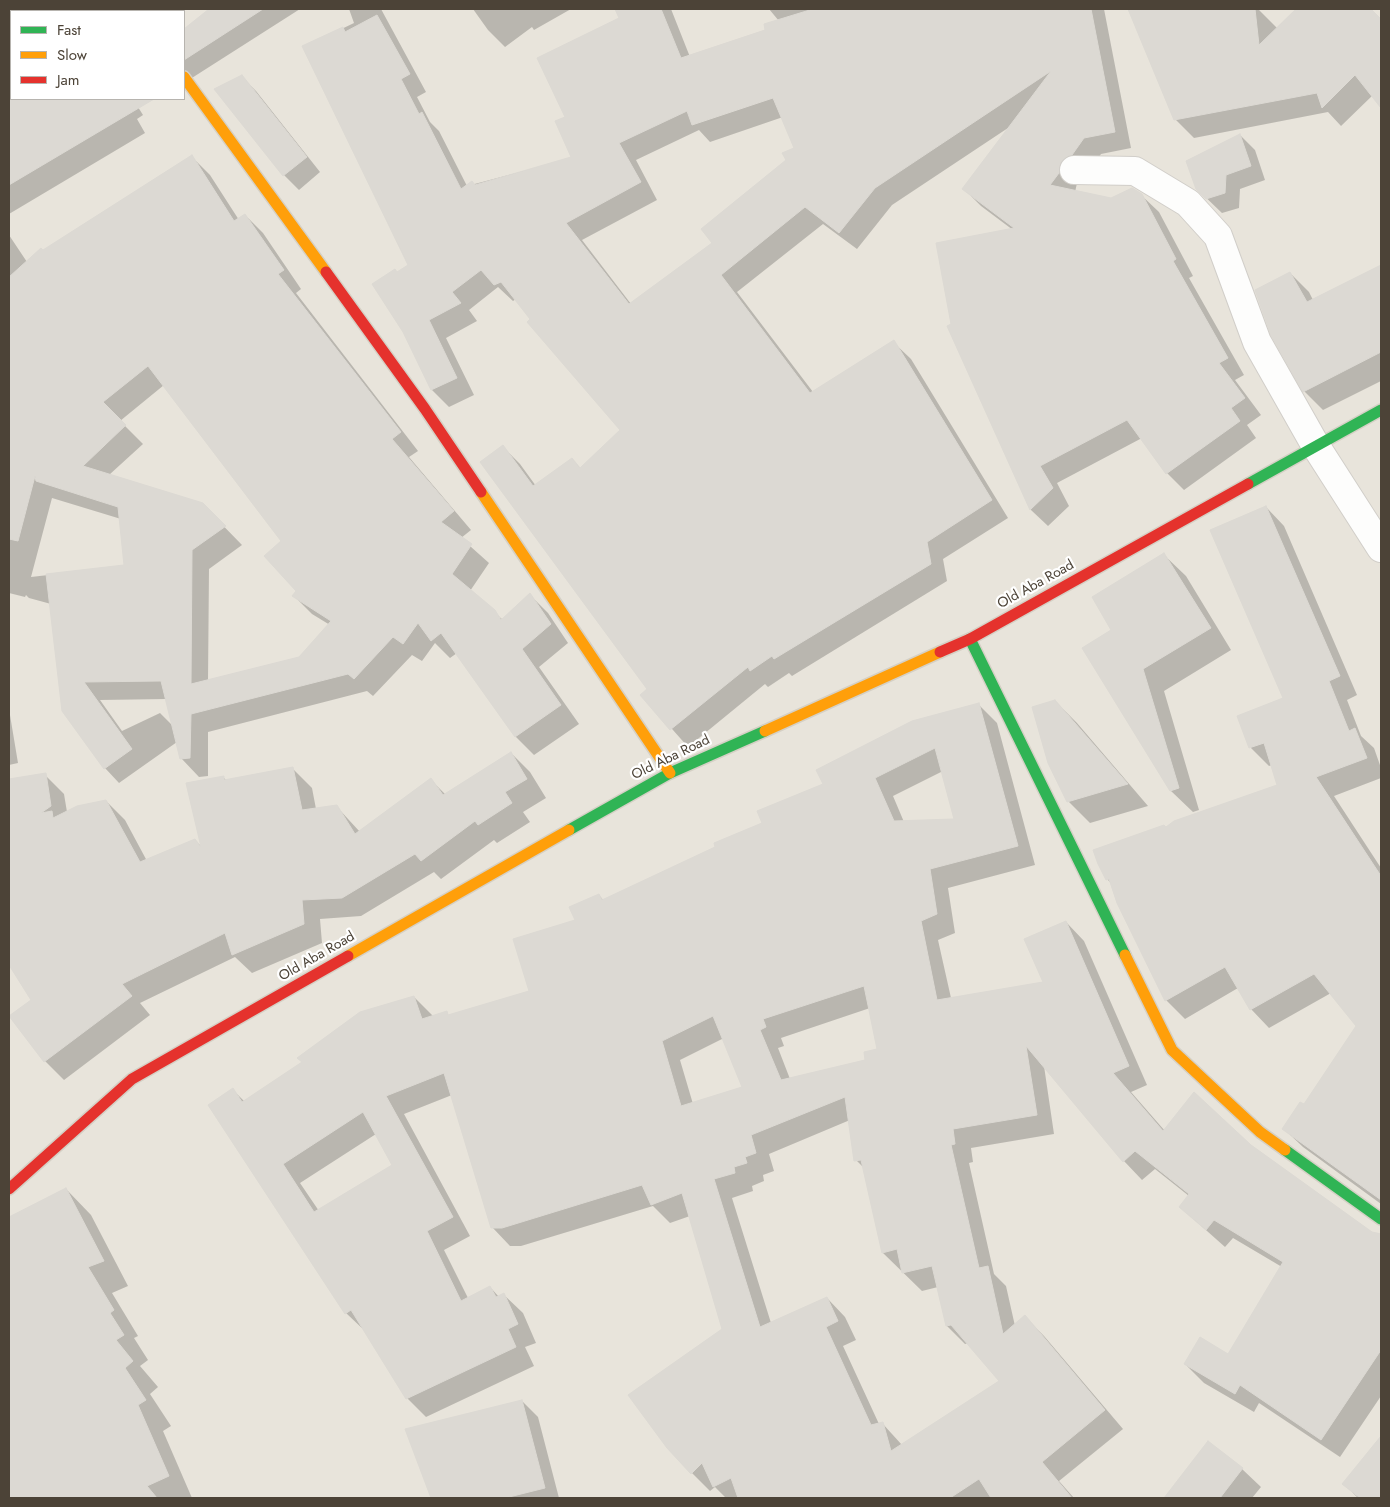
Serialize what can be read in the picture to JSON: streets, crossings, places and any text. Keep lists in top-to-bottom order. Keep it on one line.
{"streets":{"main road":["Old Aba Road"]},"legend":["Fast","Slow","Jam"]}
